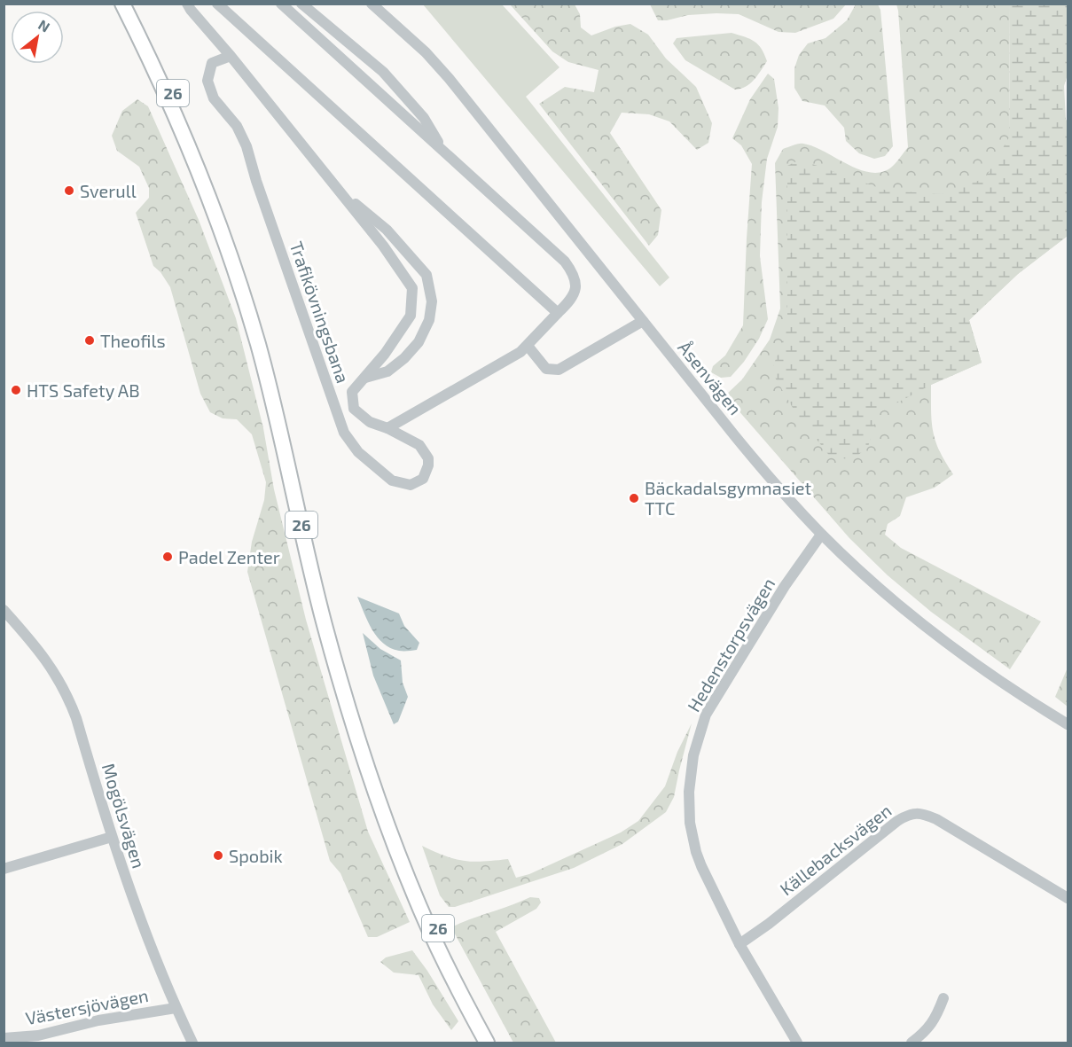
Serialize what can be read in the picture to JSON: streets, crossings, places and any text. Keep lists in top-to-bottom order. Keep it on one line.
{"streets":{"highway":["26"],"street":["Trafikövningsbana","Åsenvägen","Hedenstorpsvägen","Mogölsvägen","Källebacksvägen","Västersjövägen"]},"crossings":[["Åsenvägen","Hedenstorpsvägen"],["Hedenstorpsvägen","Källebacksvägen"],["Mogölsvägen","Västersjövägen"]],"places":["Sverull","Theofils","HTS Safety AB","Bäckadalsgymnasiet TTC","Padel Zenter","Spobik"],"north":"top right"}
